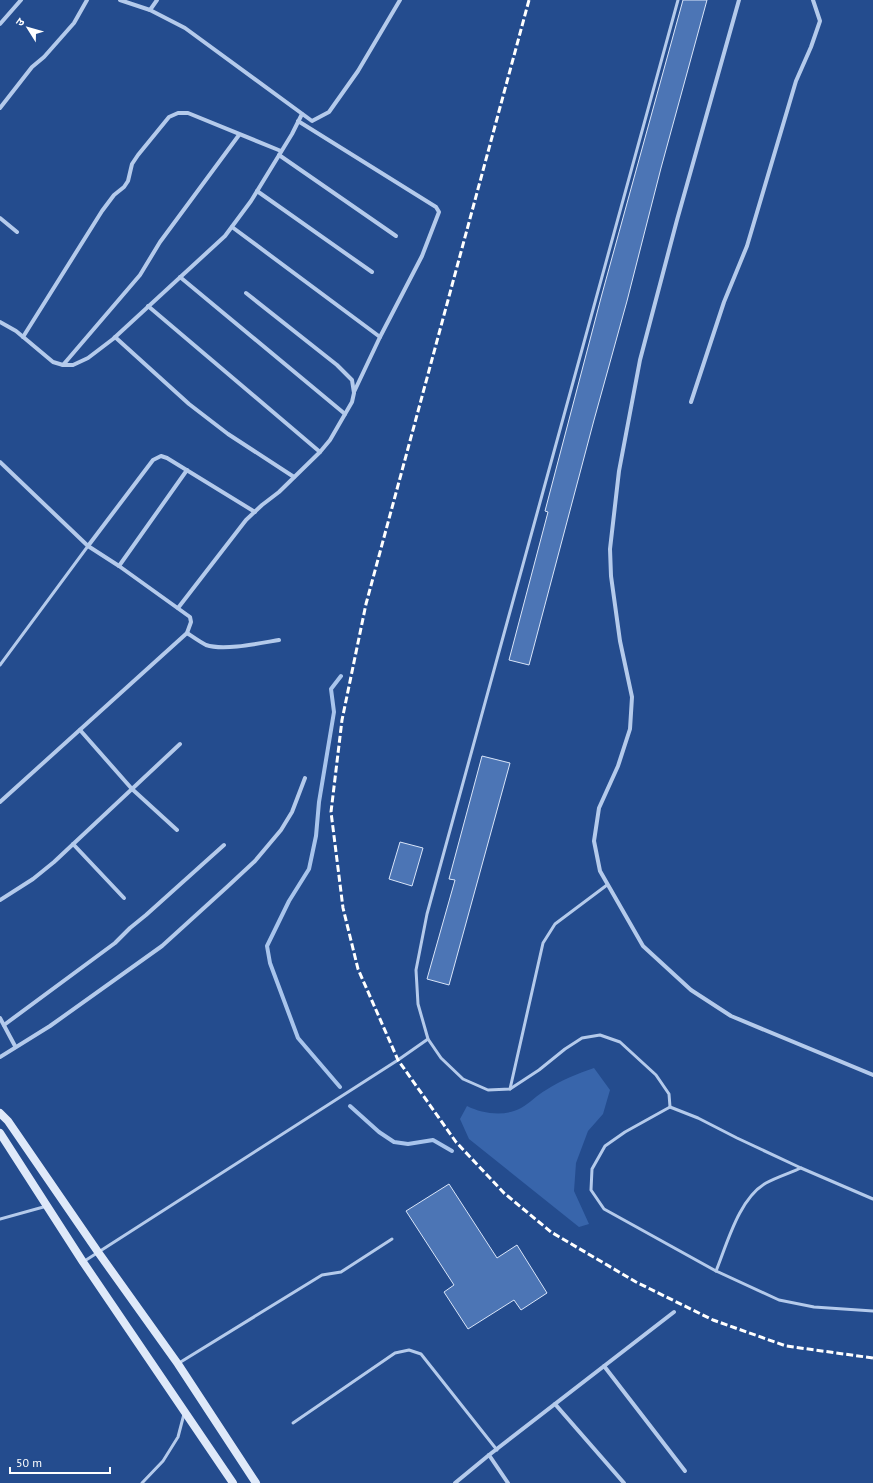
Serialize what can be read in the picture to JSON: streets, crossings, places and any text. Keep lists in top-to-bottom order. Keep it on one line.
{"scale_bar":"50 m","north":"top left"}
